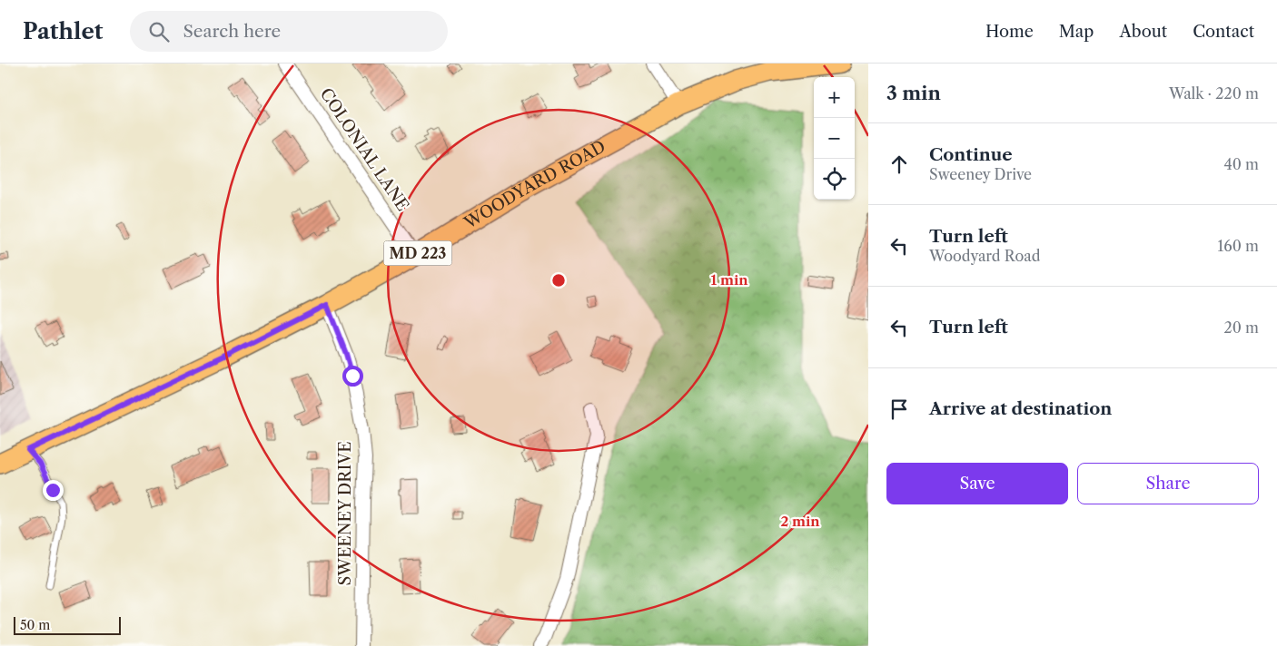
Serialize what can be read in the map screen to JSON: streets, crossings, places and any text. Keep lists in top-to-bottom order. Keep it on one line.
{"streets":{"main road":["WOODYARD ROAD","MD 223"],"street":["COLONIAL LANE","SWEENEY DRIVE"]},"crossings":[["COLONIAL LANE","WOODYARD ROAD"],["WOODYARD ROAD","SWEENEY DRIVE"]],"scale_bar":"50 m","page":{"header":"Pathlet","search":"Search here","nav":["Home","Map","About","Contact"],"heading":["3 min","Walk · 220 m"],"map_buttons":["+","−"],"list":[["Continue","Sweeney Drive","40 m"],["Turn left","Woodyard Road","160 m"],["Turn left","20 m"],"Arrive at destination"],"buttons":["Save","Share"],"scale":"50 m"},"rings":["1 min","2 min"]}
